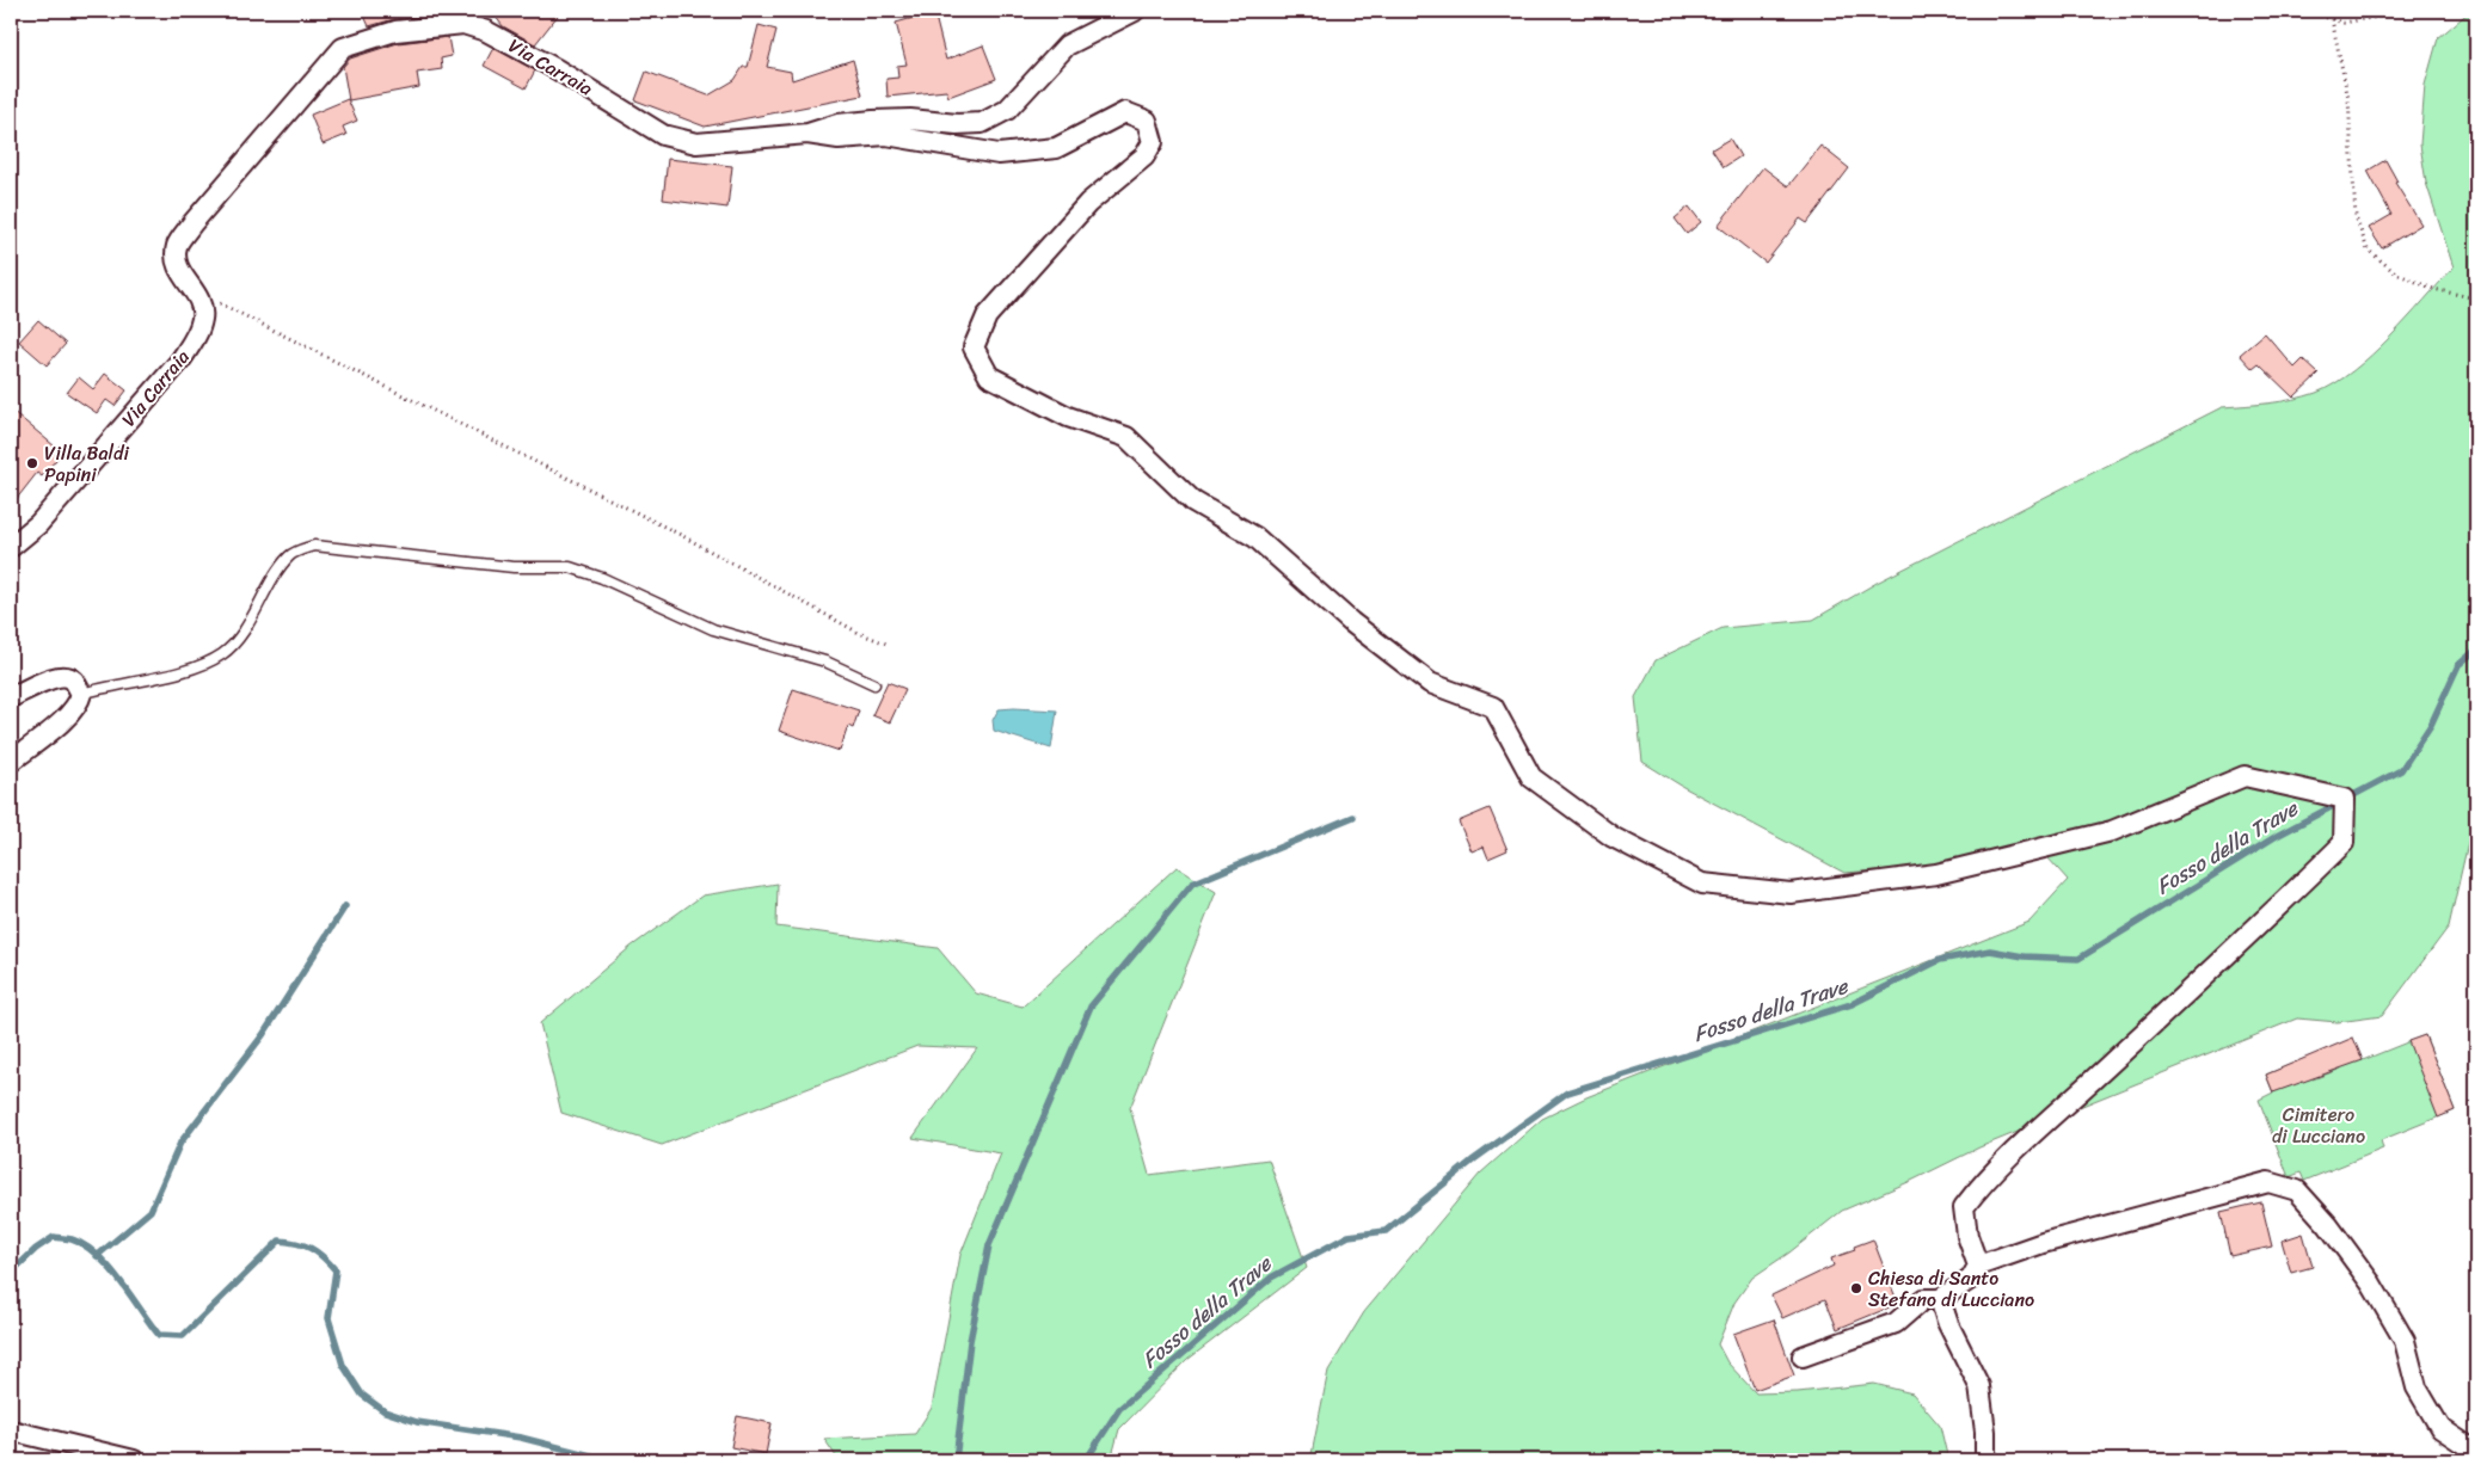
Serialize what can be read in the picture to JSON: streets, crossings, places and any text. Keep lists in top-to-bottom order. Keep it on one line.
{"streets":{"street":["Via Carraia"]},"water":["Fosso della Trave"],"parks":["Cimitero di Lucciano"],"places":["Villa Baldi Papini","Chiesa di Santo Stefano di Lucciano"]}
